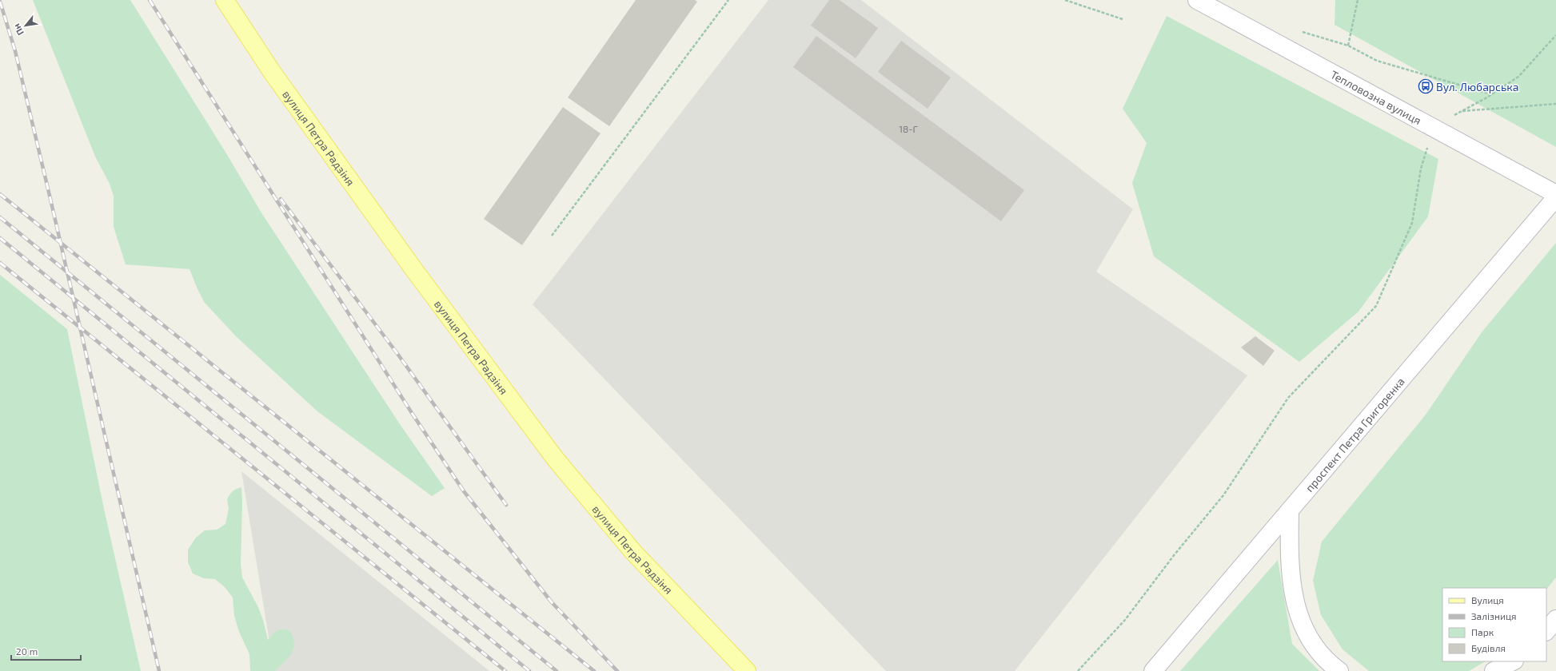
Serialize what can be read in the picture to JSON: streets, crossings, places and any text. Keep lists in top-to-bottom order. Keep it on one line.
{"streets":{"main road":["Тепловозна вулиця","вулиця Петра Радзіня","проспект Петра Григоренка"]},"places":{"bus stop":["Вул. Любарська"]},"house_numbers":["18-Г"],"legend":["Вулиця","Залізниця","Парк","Будівля"],"scale_bar":"20 m","north":"bottom left"}
